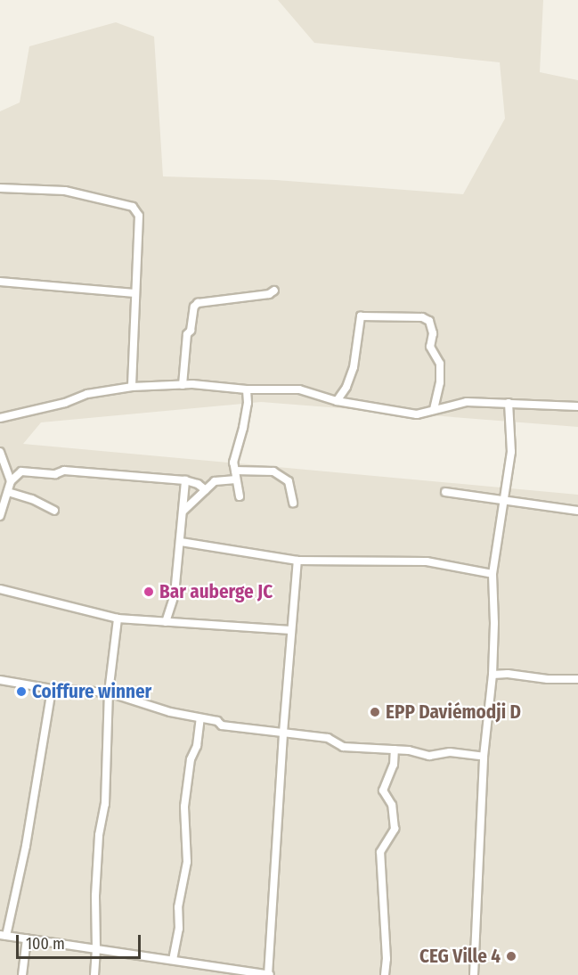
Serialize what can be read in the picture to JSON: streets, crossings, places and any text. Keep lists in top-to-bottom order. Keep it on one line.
{"places":["Bar auberge JC","Coiffure winner","EPP Daviémodji D","CEG Ville 4"],"scale_bar":"100 m"}
